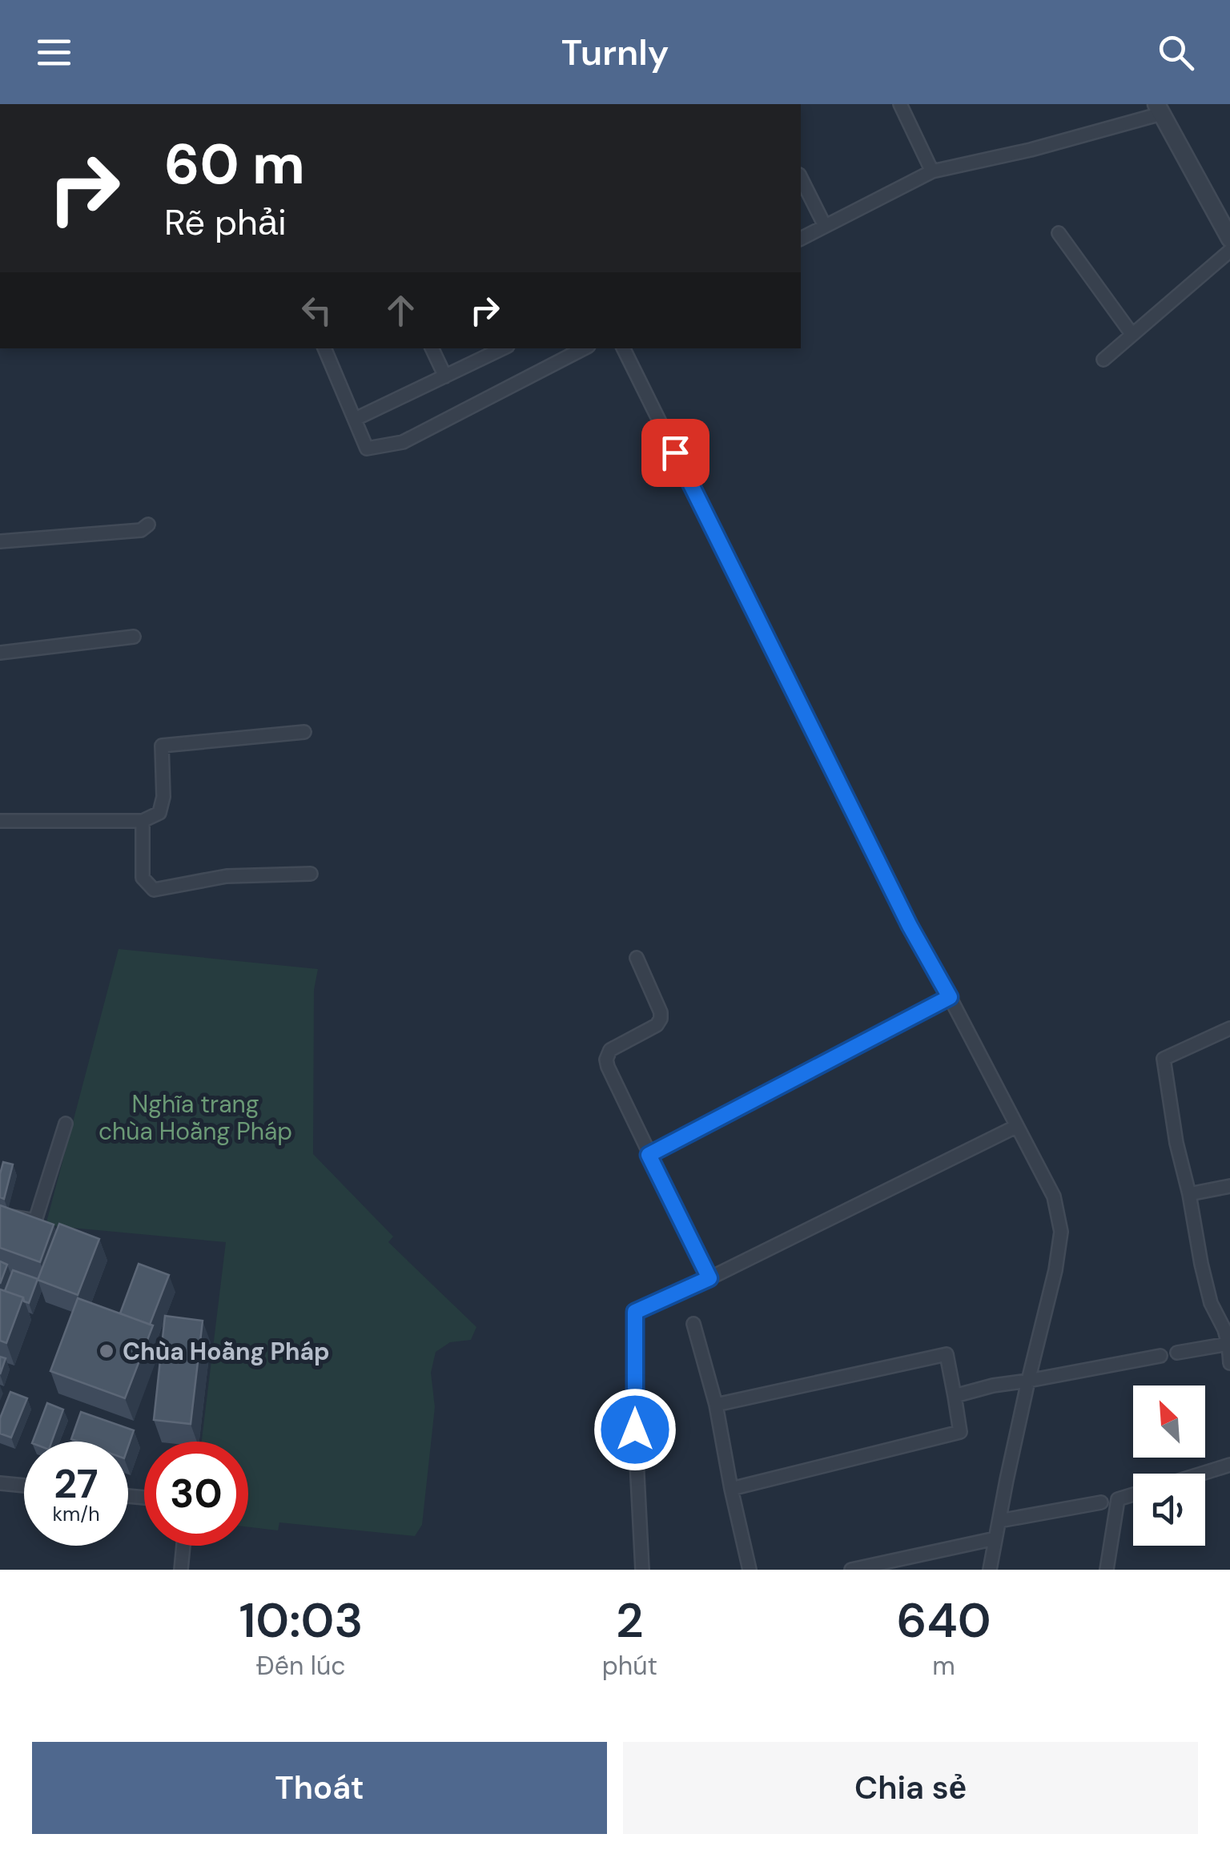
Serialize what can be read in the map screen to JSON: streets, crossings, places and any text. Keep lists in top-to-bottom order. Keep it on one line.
{"parks":["Nghĩa trang chùa Hoằng Pháp"],"places":["Chùa Hoằng Pháp"],"north":"top left","page":{"header":"Turnly","turn":["60 m","Rẽ phải"],"speed":"27 km/h","limit":"30","eta":["10:03","Đến lúc","2","phút","640","m"],"buttons":["Thoát","Chia sẻ"]}}
